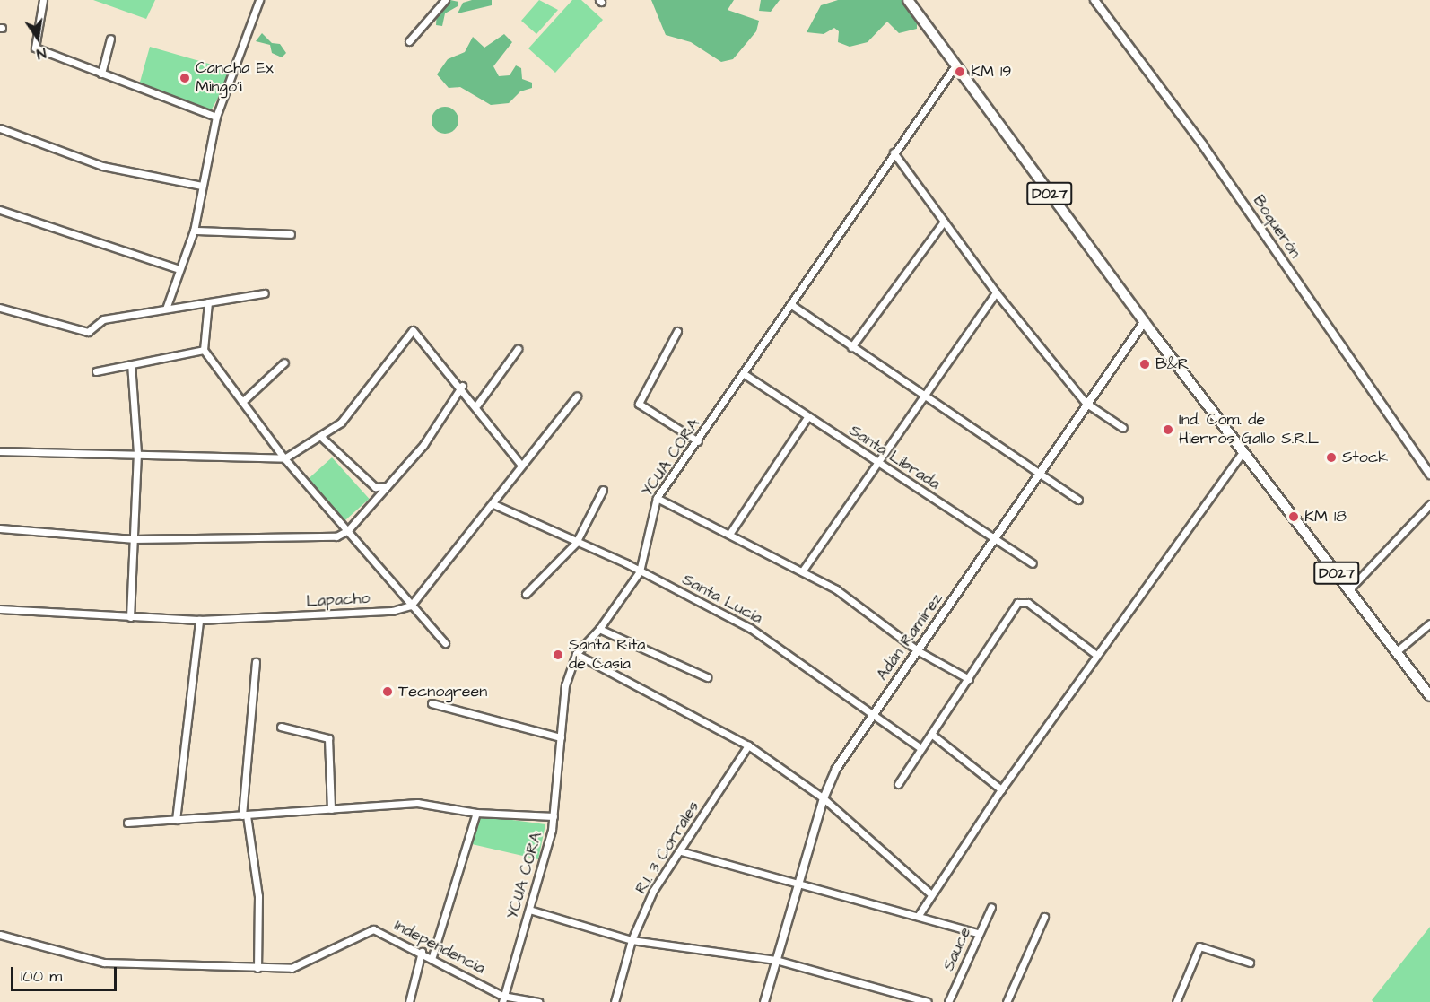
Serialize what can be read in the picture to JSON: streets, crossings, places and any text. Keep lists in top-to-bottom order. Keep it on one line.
{"streets":{"main road":["D027"],"street":["Boquerón","YCUA CORA","Santa Librada","Santa Lucía","Lapacho","Adán Ramírez","R.I. 3 Corrales","Independencia","Sauce"]},"crossings":[["D027","YCUA CORA"],["D027","Adán Ramírez"],["YCUA CORA","Santa Librada"],["YCUA CORA","Santa Lucía"],["YCUA CORA","Independencia"],["Santa Librada","Adán Ramírez"],["Santa Lucía","Adán Ramírez"]],"places":["KM 19","Cancha Ex Mingo'i","B&R","Ind. Com. de Hierros Gallo S.R.L","Stock","KM 18","Santa Rita de Casia","Tecnogreen"],"scale_bar":"100 m","north":"bottom"}
